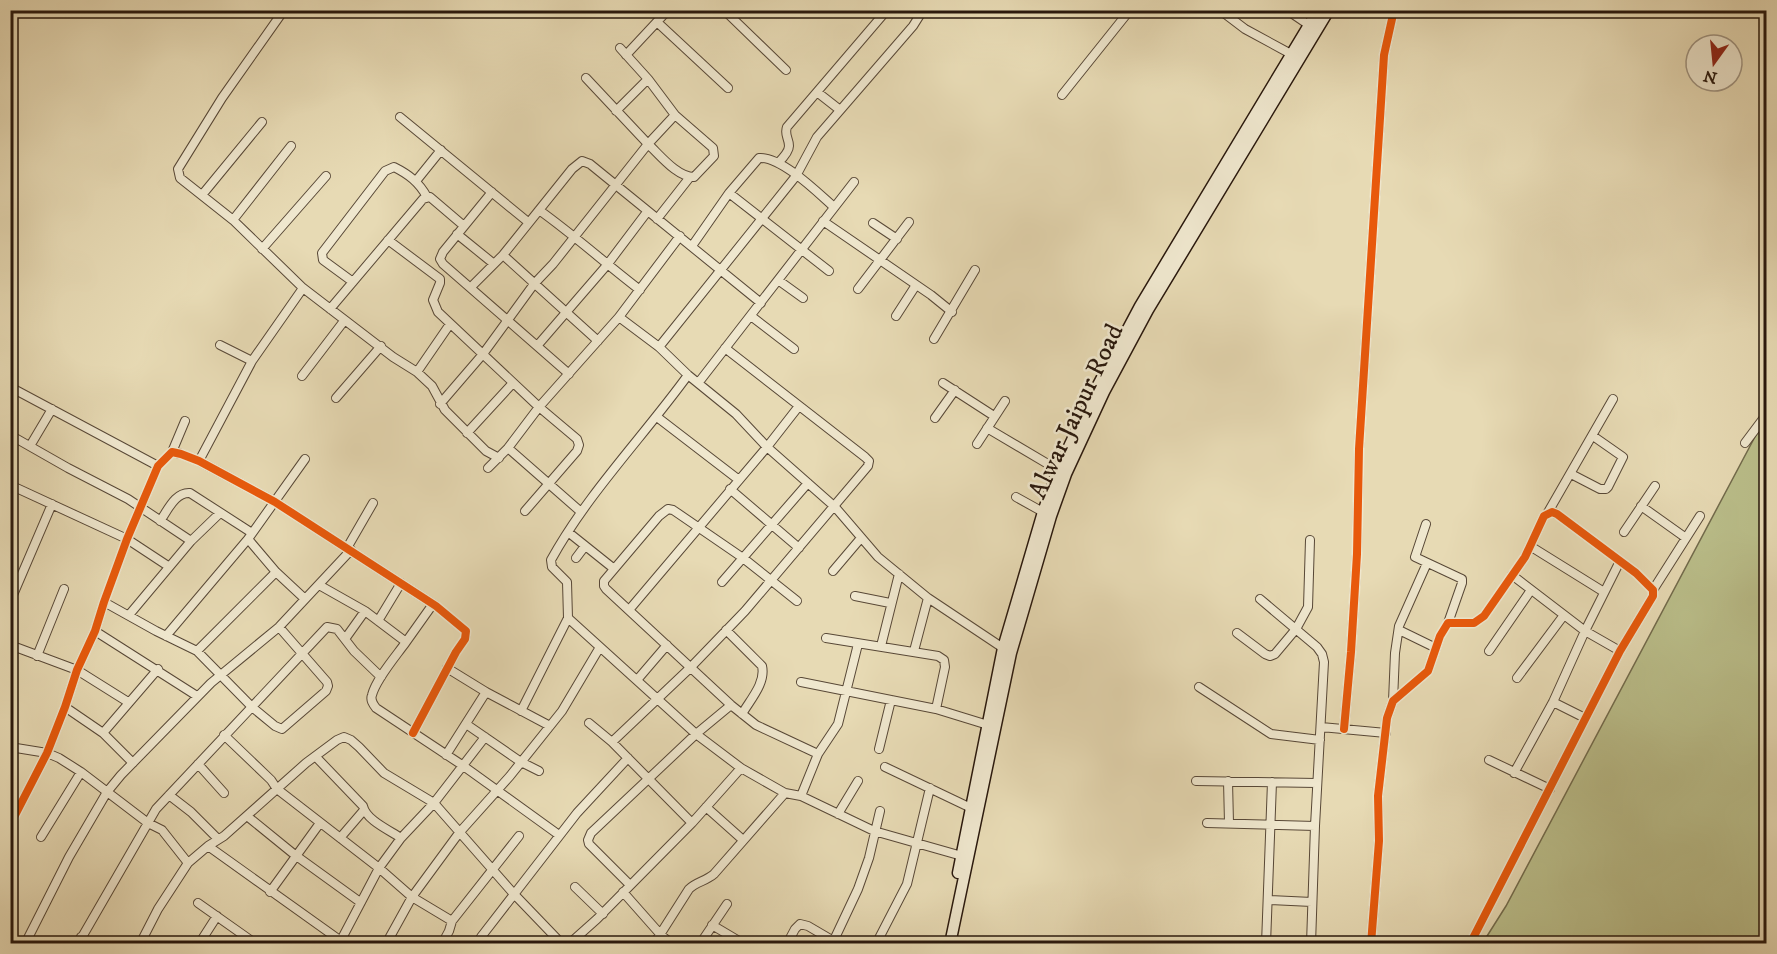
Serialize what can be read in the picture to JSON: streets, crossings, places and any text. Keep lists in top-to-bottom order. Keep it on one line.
{"streets":{"main road":["Alwar Jaipur Road"]},"north":"bottom"}
